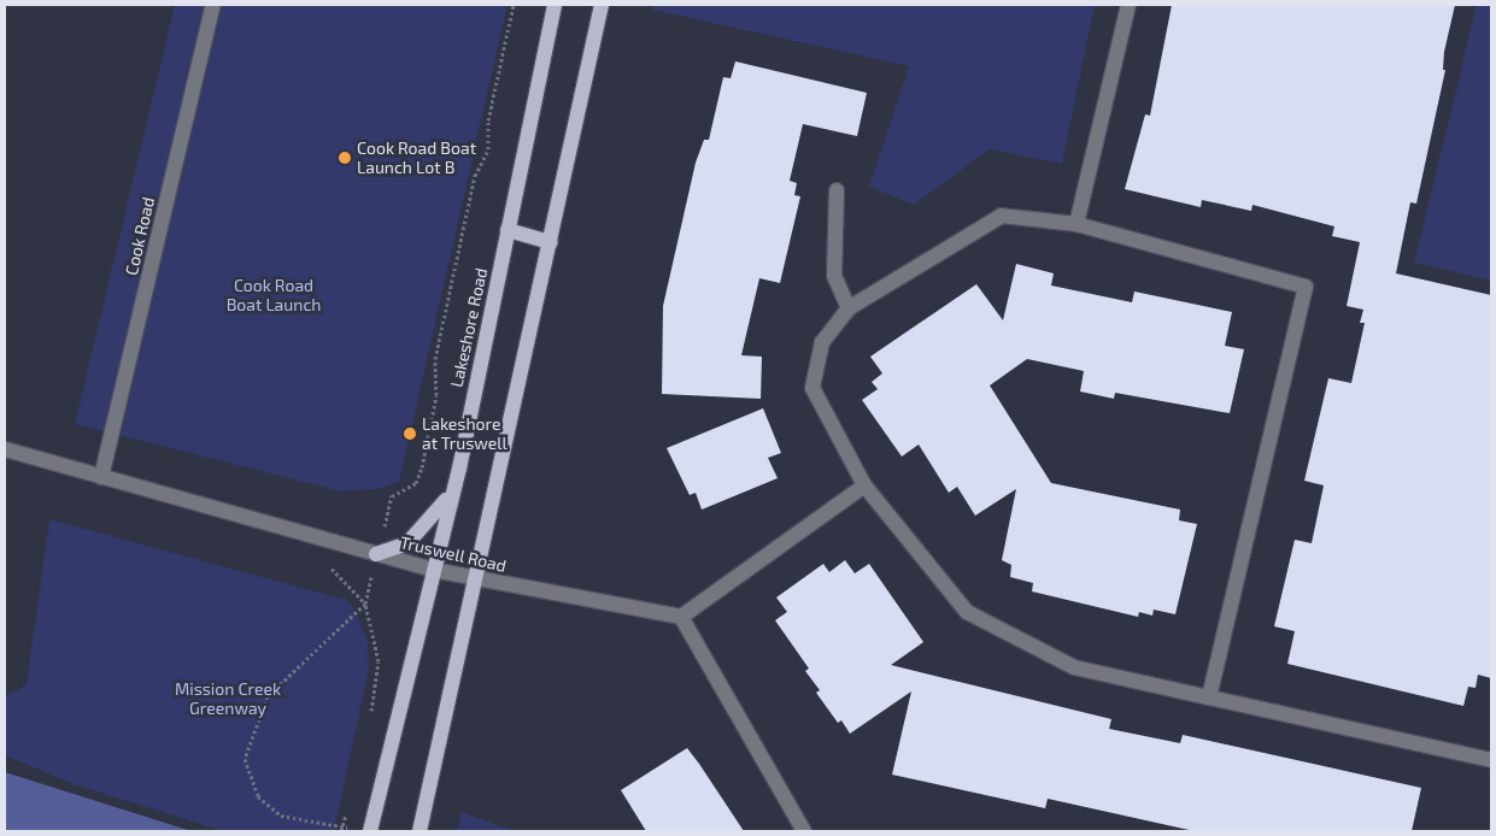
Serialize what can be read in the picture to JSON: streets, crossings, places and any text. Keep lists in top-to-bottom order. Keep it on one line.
{"streets":{"main road":["Lakeshore Road"],"street":["Cook Road","Truswell Road"]},"crossings":[["Cook Road","Truswell Road"],["Lakeshore Road","Truswell Road"]],"parks":["Cook Road Boat Launch","Mission Creek Greenway"],"places":["Cook Road Boat Launch Lot B","Lakeshore at Truswell"]}
